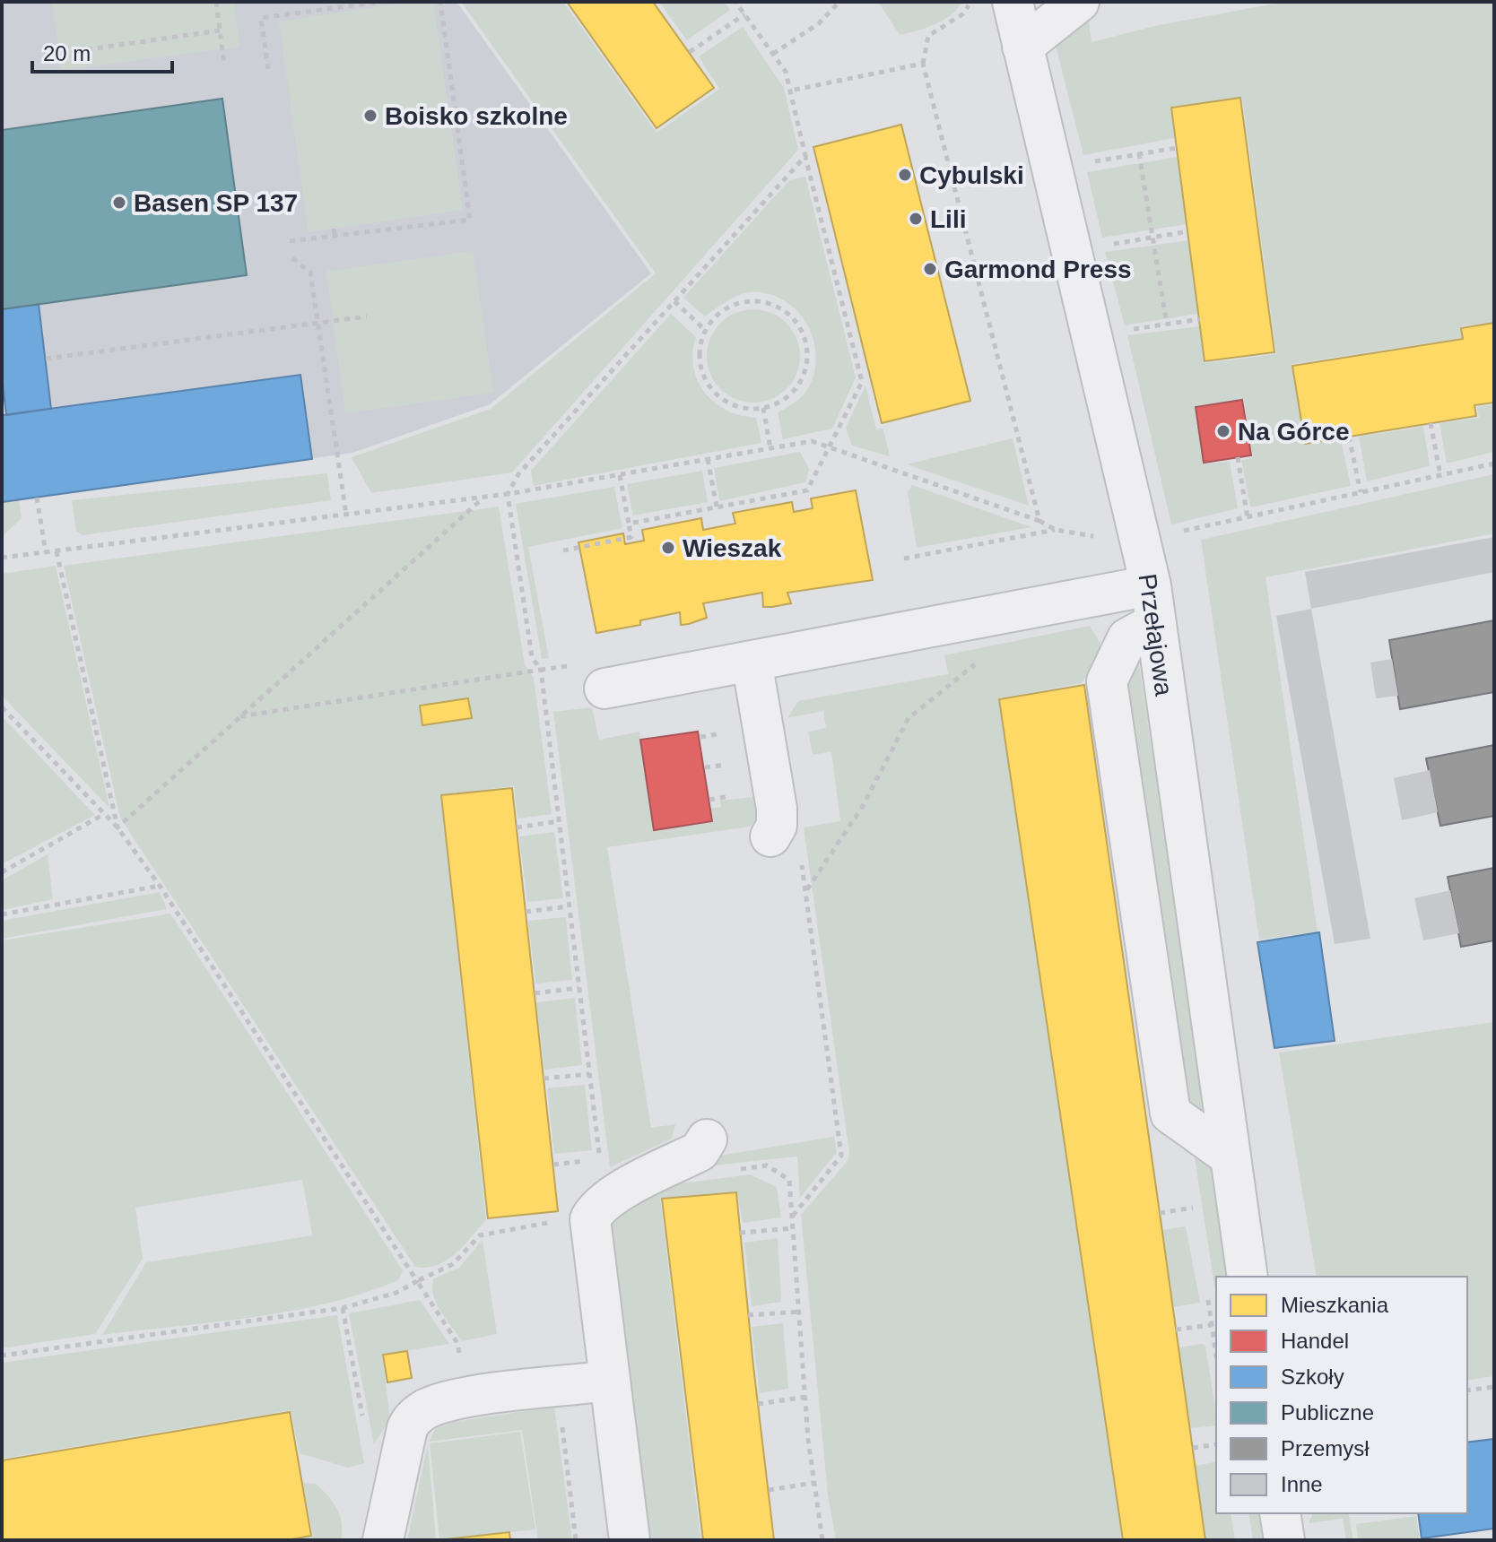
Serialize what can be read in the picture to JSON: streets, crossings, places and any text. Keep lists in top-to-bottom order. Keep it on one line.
{"streets":{"street":["Przełajowa"]},"places":["Boisko szkolne","Cybulski","Basen SP 137","Lili","Garmond Press","Na Górce","Wieszak"],"legend":["Mieszkania","Handel","Szkoły","Publiczne","Przemysł","Inne"],"scale_bar":"20 m"}
